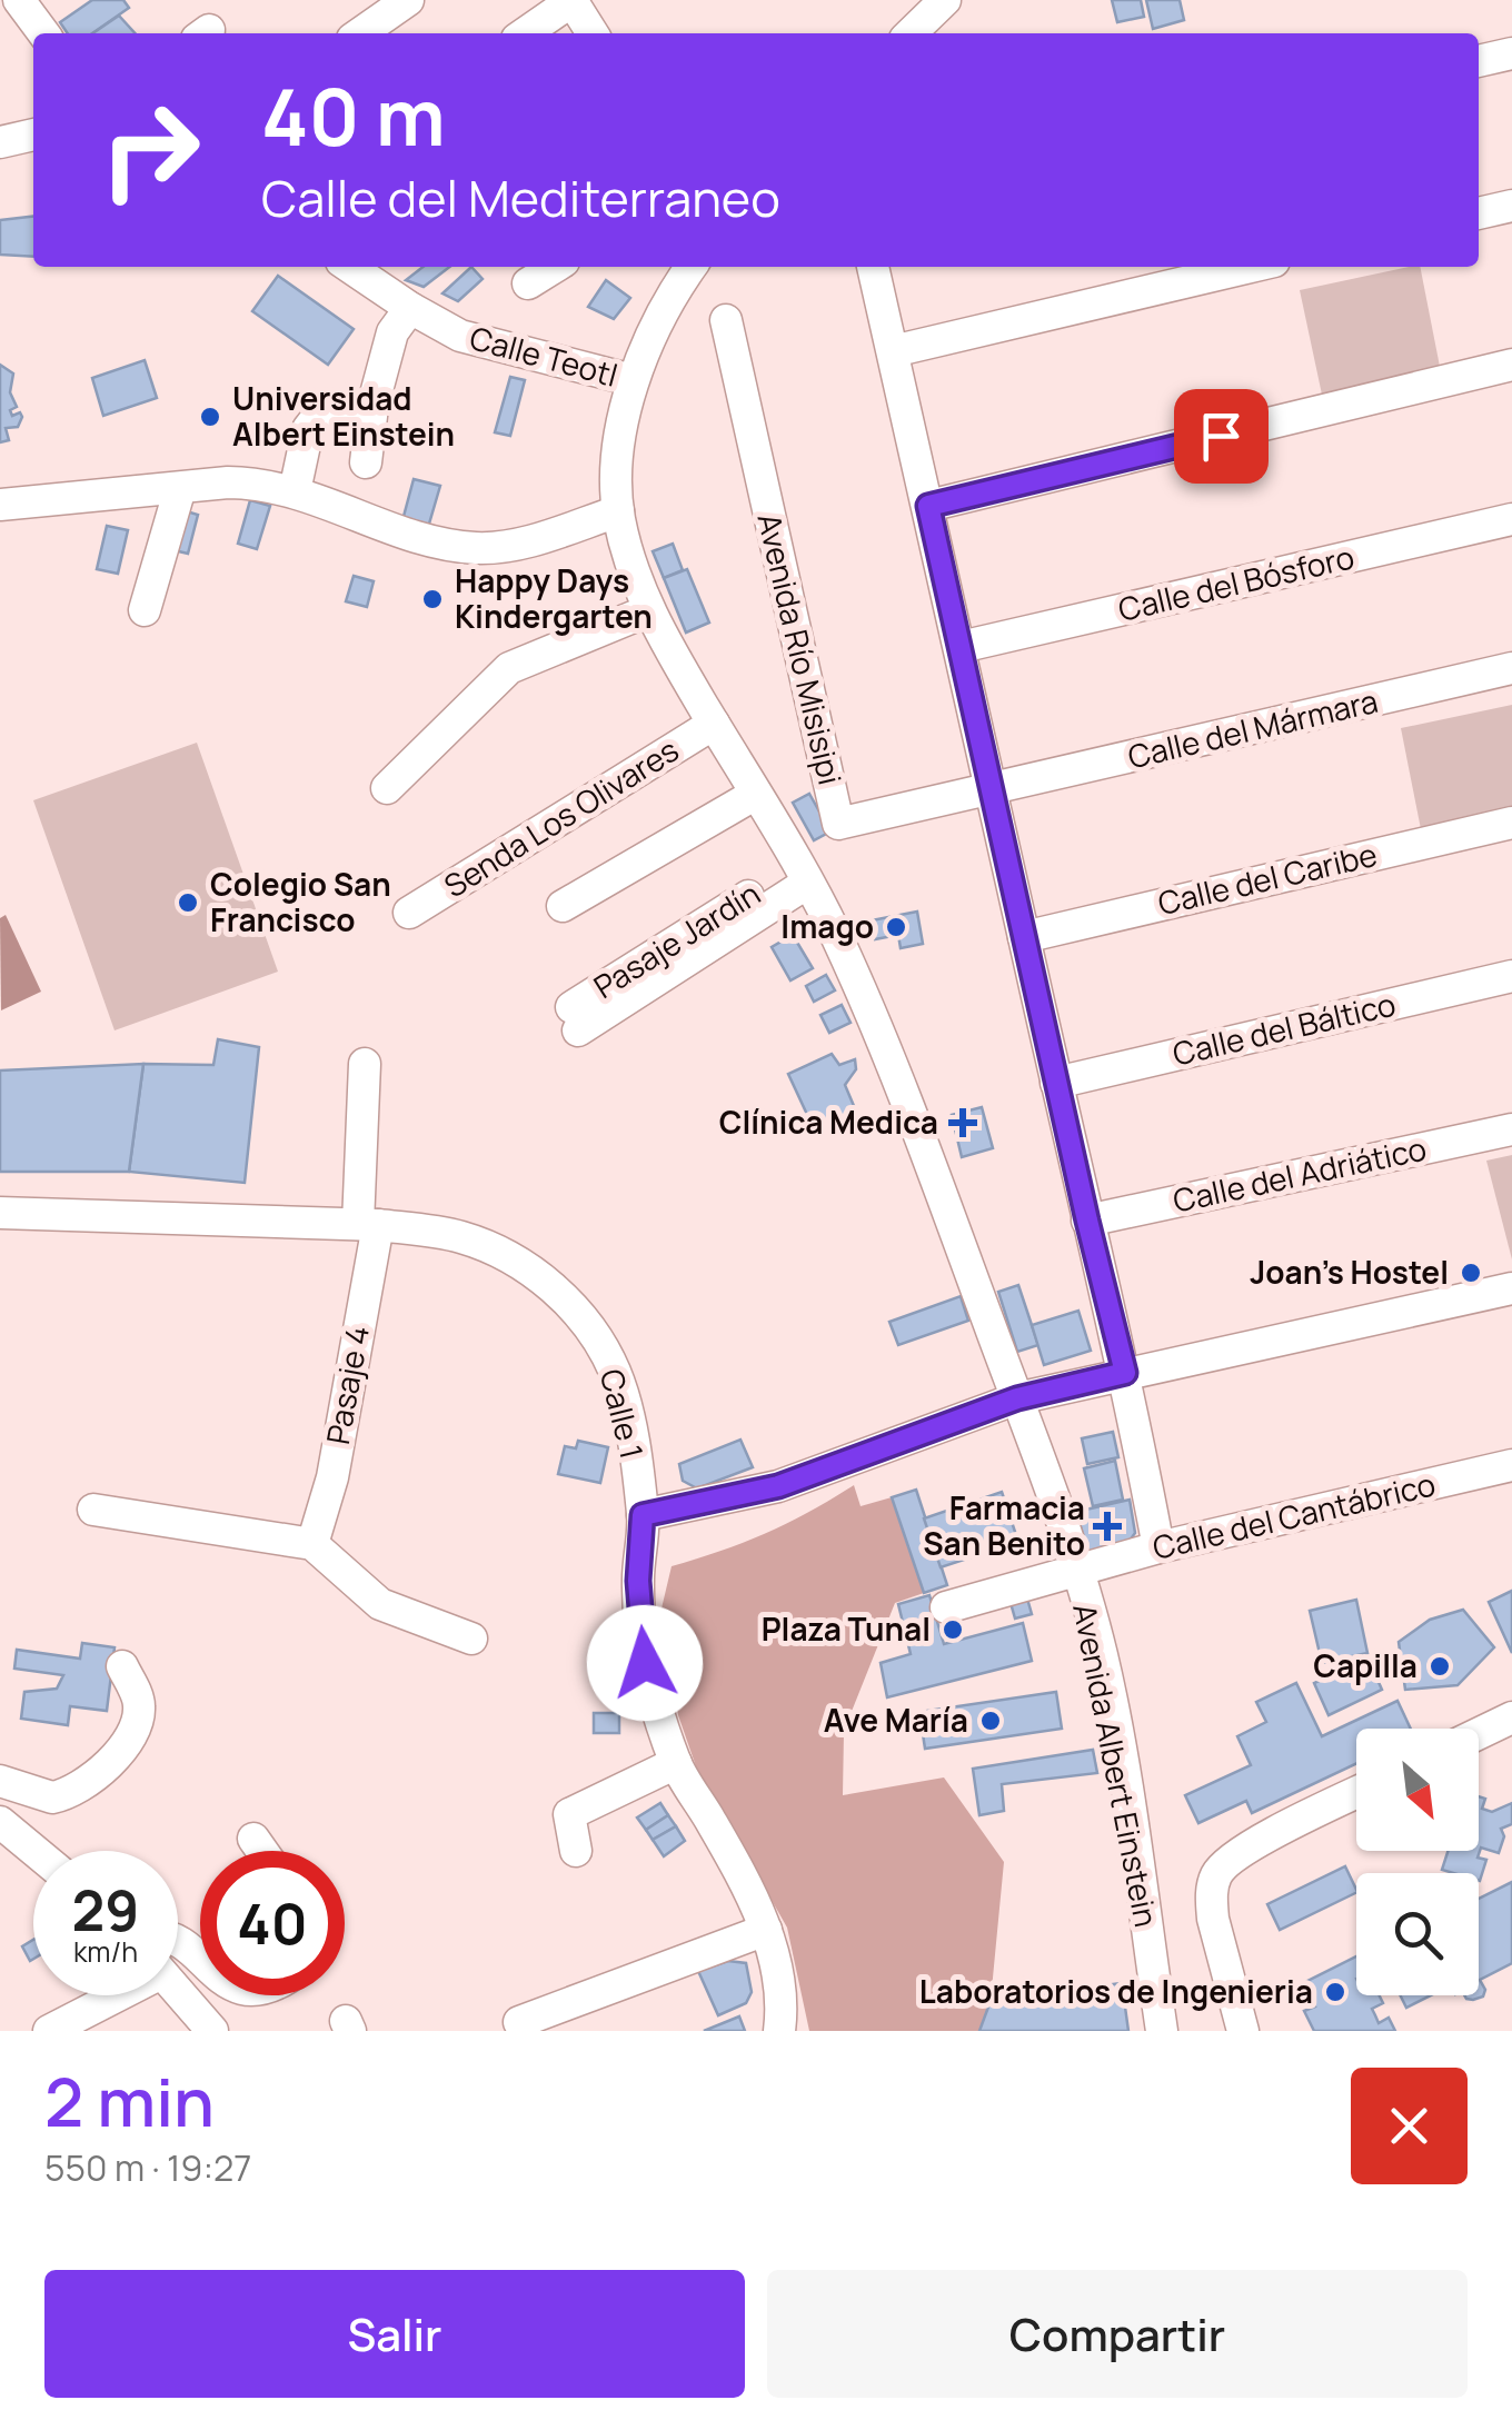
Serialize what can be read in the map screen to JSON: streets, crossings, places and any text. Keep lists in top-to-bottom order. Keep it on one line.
{"streets":{"street":["Calle Teotl","Calle del Bósforo","Avenida Río Misisipi","Calle del Mármara","Senda Los Olivares","Calle del Caribe","Pasaje Jardín","Calle del Báltico","Calle del Adriático","Pasaje 4","Calle 1","Calle del Cantábrico","Avenida Albert Einstein"]},"crossings":[["Calle Teotl","Avenida Albert Einstein"],["Avenida Río Misisipi","Calle del Mármara"],["Senda Los Olivares","Avenida Albert Einstein"],["Pasaje Jardín","Avenida Albert Einstein"],["Pasaje 4","Calle 1"],["Calle del Cantábrico","Avenida Albert Einstein"]],"places":{"other":["Universidad Albert Einstein","Happy Days Kindergarten","Colegio San Francisco","Imago","Joan's Hostel","Plaza Tunal","Capilla","Ave María","Laboratorios de Ingenieria"],"health":["Clínica Medica","Farmacia San Benito"]},"north":"bottom right","page":{"turn":["40 m","Calle del Mediterraneo"],"speed":"29 km/h","limit":"40","heading":["2 min","550 m · 19:27"],"buttons":["Salir","Compartir"]}}
